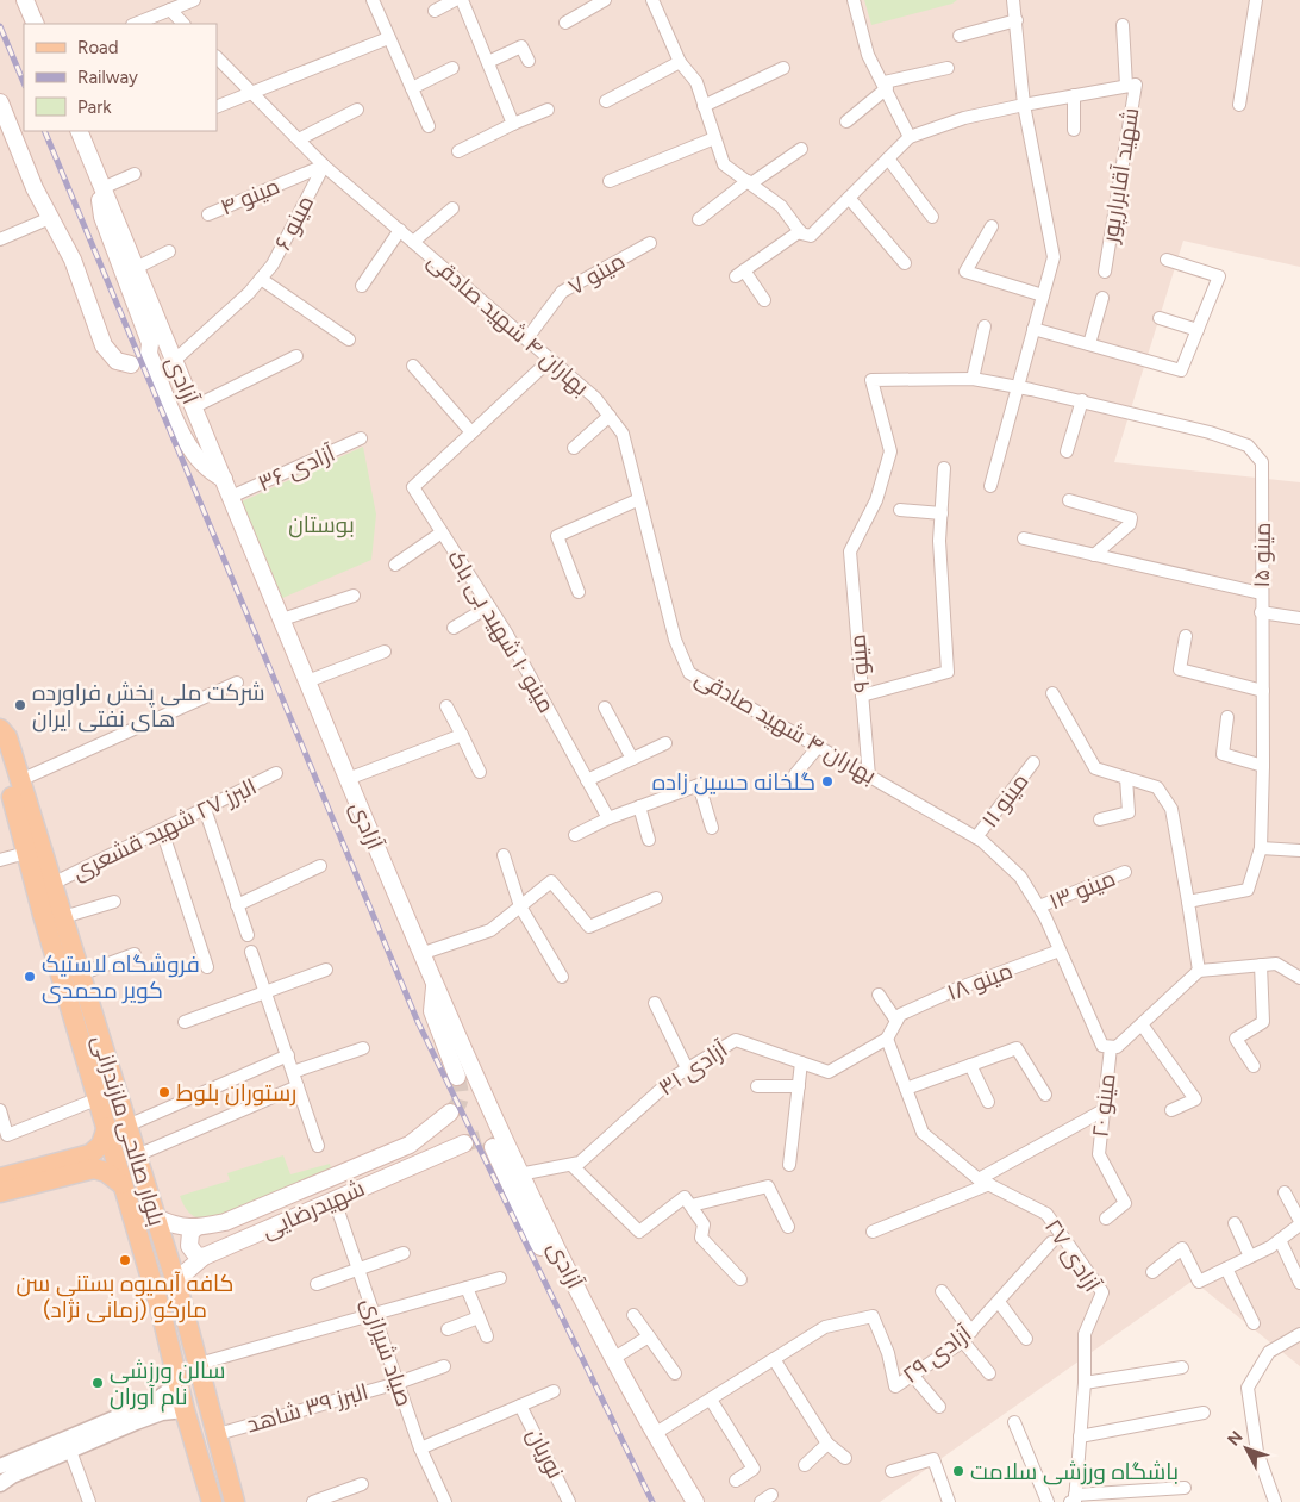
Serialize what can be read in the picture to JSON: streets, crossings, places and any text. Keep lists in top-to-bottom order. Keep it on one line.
{"streets":{"main road":["آزادی","بلوار صالحی مازندرانی","شهیدرضایی"],"street":["شهید آقابرارپور","مینو ۴","مینو ۶","مینو ۷","بهاران ۴ شهید صادقی","آزادی ۳۶","مینو ۱۵","مینو ۱۰ شهید بی باک","مینو ۹","مینو ۱۱","البرز ۲۷ شهید قشعری","مینو ۱۳","مینو ۱۸","آزادی ۳۱","مینو ۲۰","آزادی ۲۷","صیاد شیرازی","آزادی ۲۹","البرز ۳۹ شاهد","نوریان"]},"crossings":[["مینو ۴","مینو ۶"],["مینو ۴","بهاران ۴ شهید صادقی"],["مینو ۶","بهاران ۴ شهید صادقی"],["مینو ۶","آزادی"],["مینو ۷","بهاران ۴ شهید صادقی"],["بهاران ۴ شهید صادقی","مینو ۱۰ شهید بی باک"],["بهاران ۴ شهید صادقی","مینو ۹"],["بهاران ۴ شهید صادقی","مینو ۱۱"],["بهاران ۴ شهید صادقی","مینو ۱۳"],["بهاران ۴ شهید صادقی","مینو ۱۸"],["بهاران ۴ شهید صادقی","مینو ۲۰"],["آزادی","آزادی ۳۶"],["آزادی","آزادی ۳۱"],["آزادی","آزادی ۲۹"],["مینو ۱۵","مینو ۹"],["البرز ۲۷ شهید قشعری","بلوار صالحی مازندرانی"],["آزادی ۳۱","آزادی ۲۷"],["بلوار صالحی مازندرانی","شهیدرضایی"],["بلوار صالحی مازندرانی","البرز ۳۹ شاهد"],["شهیدرضایی","صیاد شیرازی"],["صیاد شیرازی","البرز ۳۹ شاهد"]],"parks":["بوستان"],"places":["شرکت ملی پخش فراورده های نفتی ایران","گلخانه حسین زاده","فروشگاه لاستیک کویر محمدی","رستوران بلوط","کافه آبمیوه بستنی سن مارکو (زمانی نژاد)","سالن ورزشی نام آوران","باشگاه ورزشی سلامت"],"legend":["Road","Railway","Park"],"north":"top left"}
